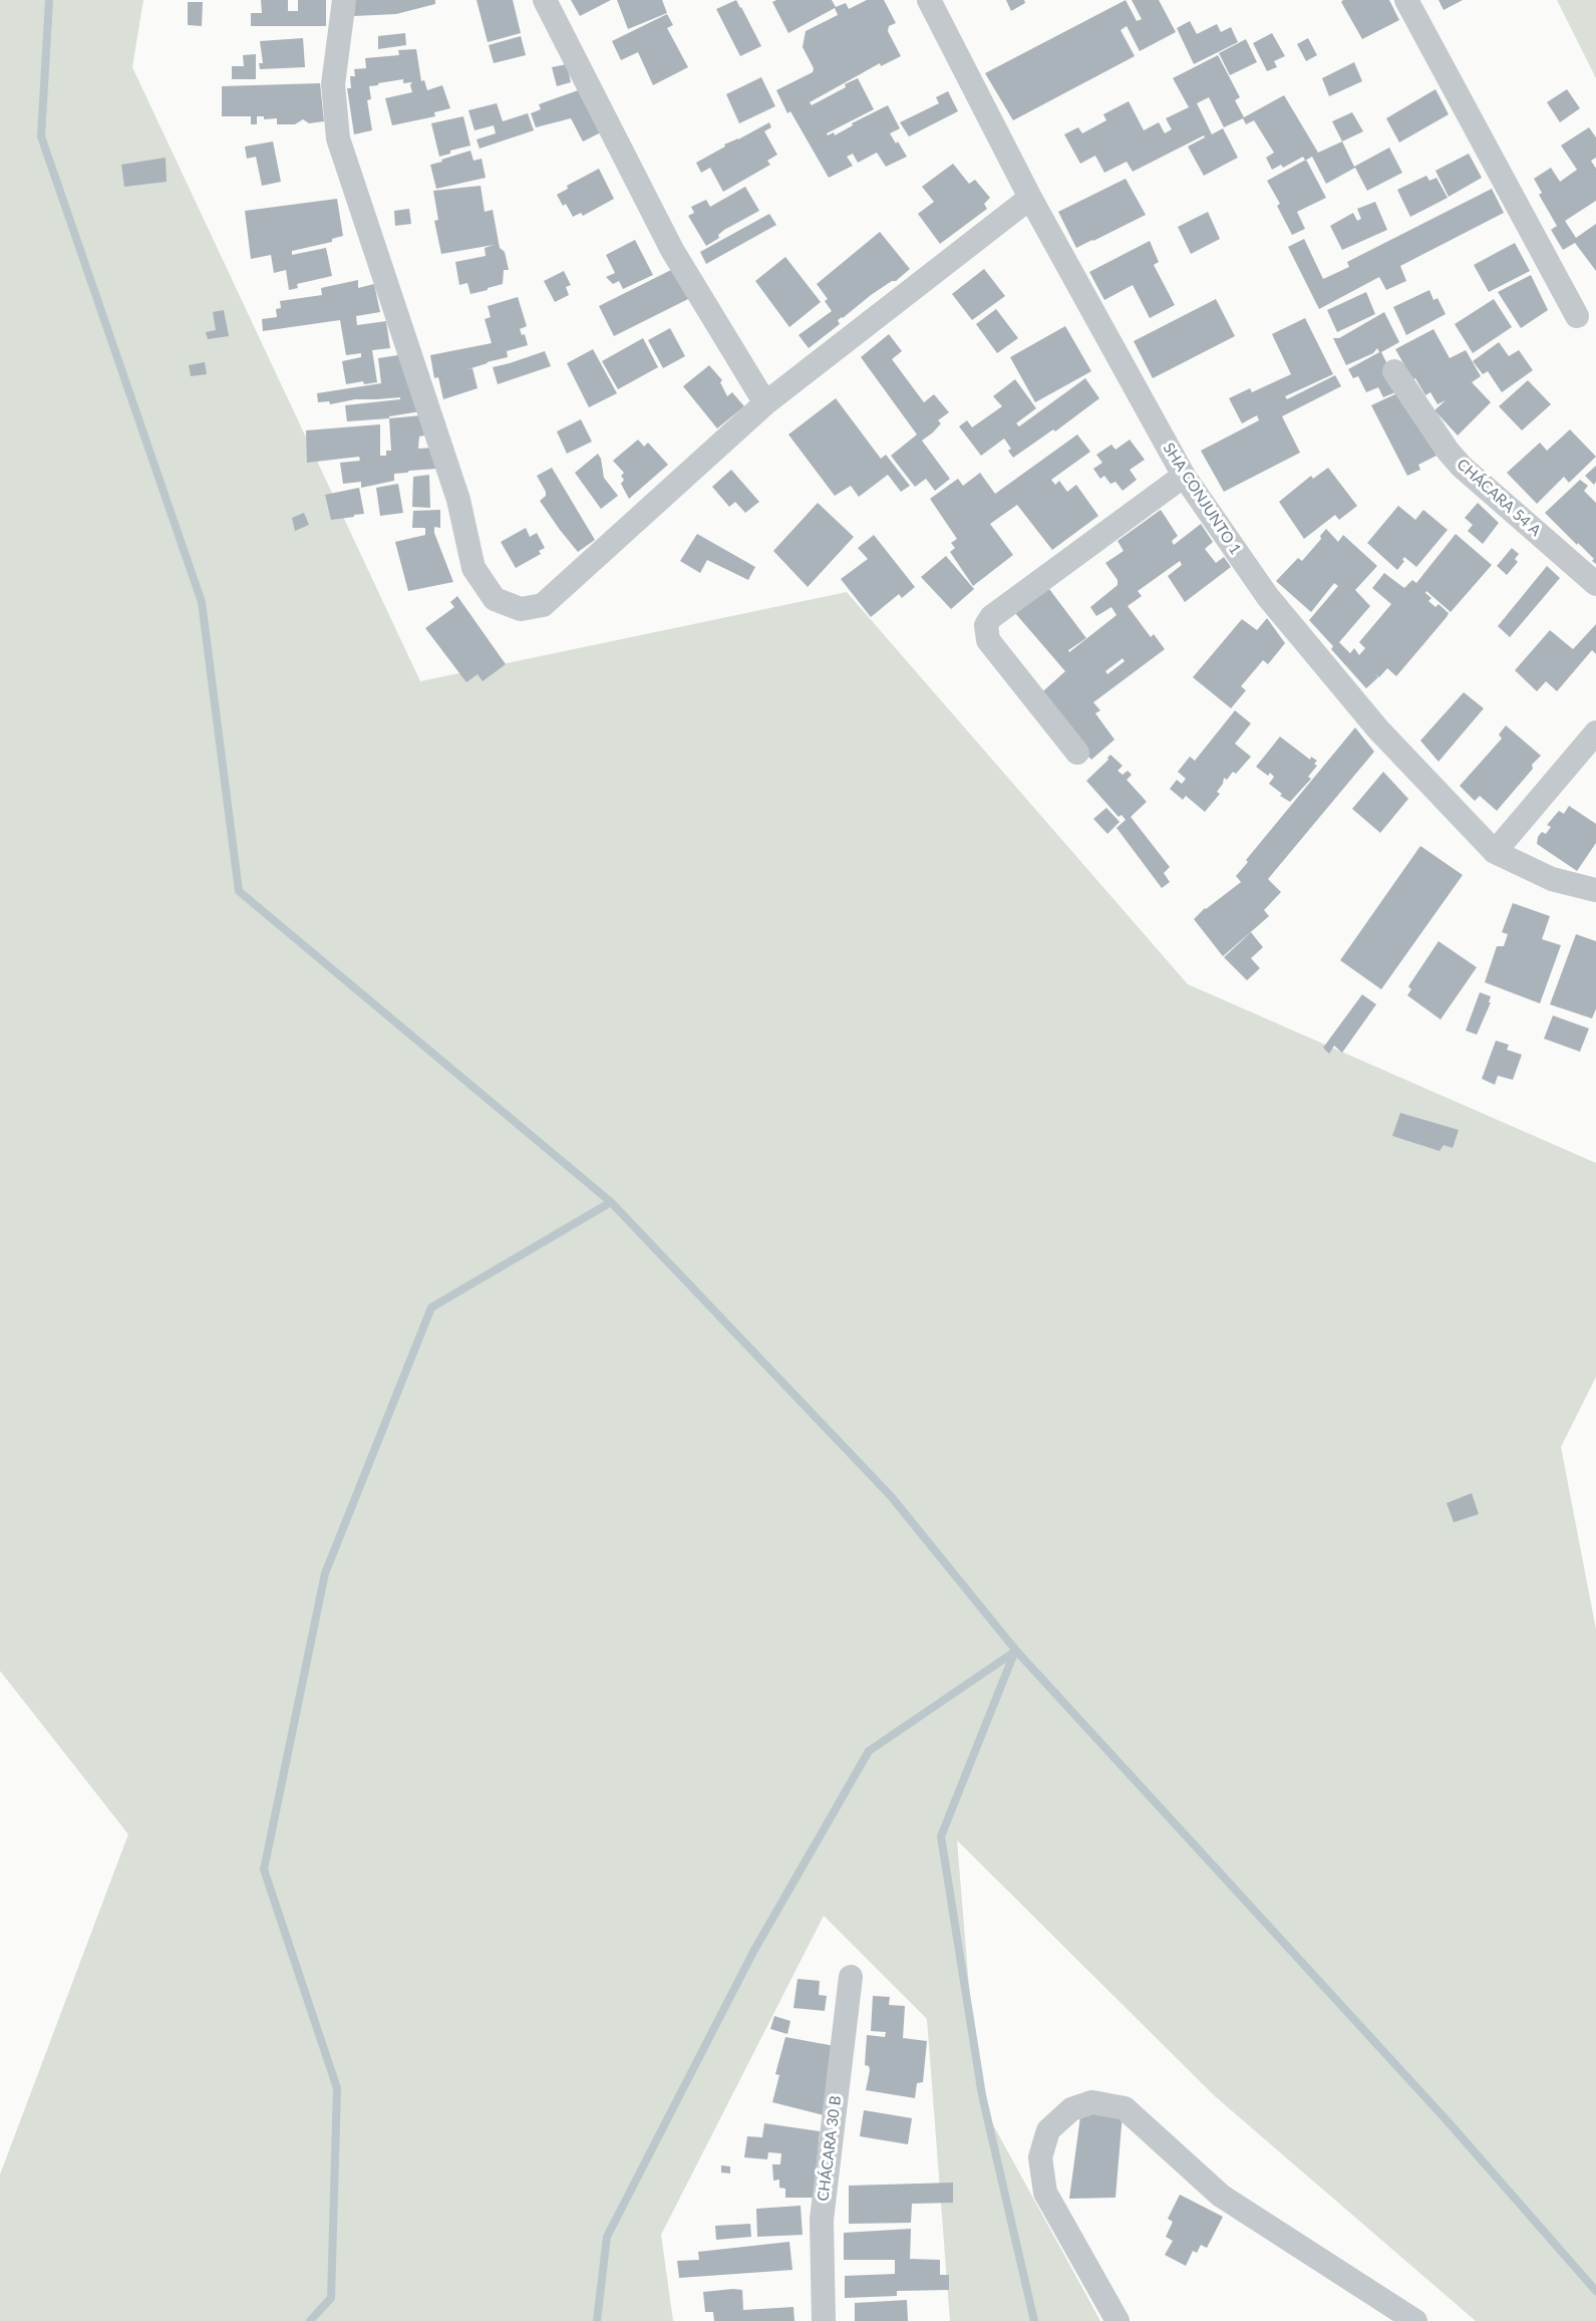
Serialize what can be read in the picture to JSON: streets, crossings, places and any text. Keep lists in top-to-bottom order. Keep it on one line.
{"streets":{"street":["CHÁCARA 54 A","SHA CONJUNTO 1","CHÁCARA 30 B"]}}
